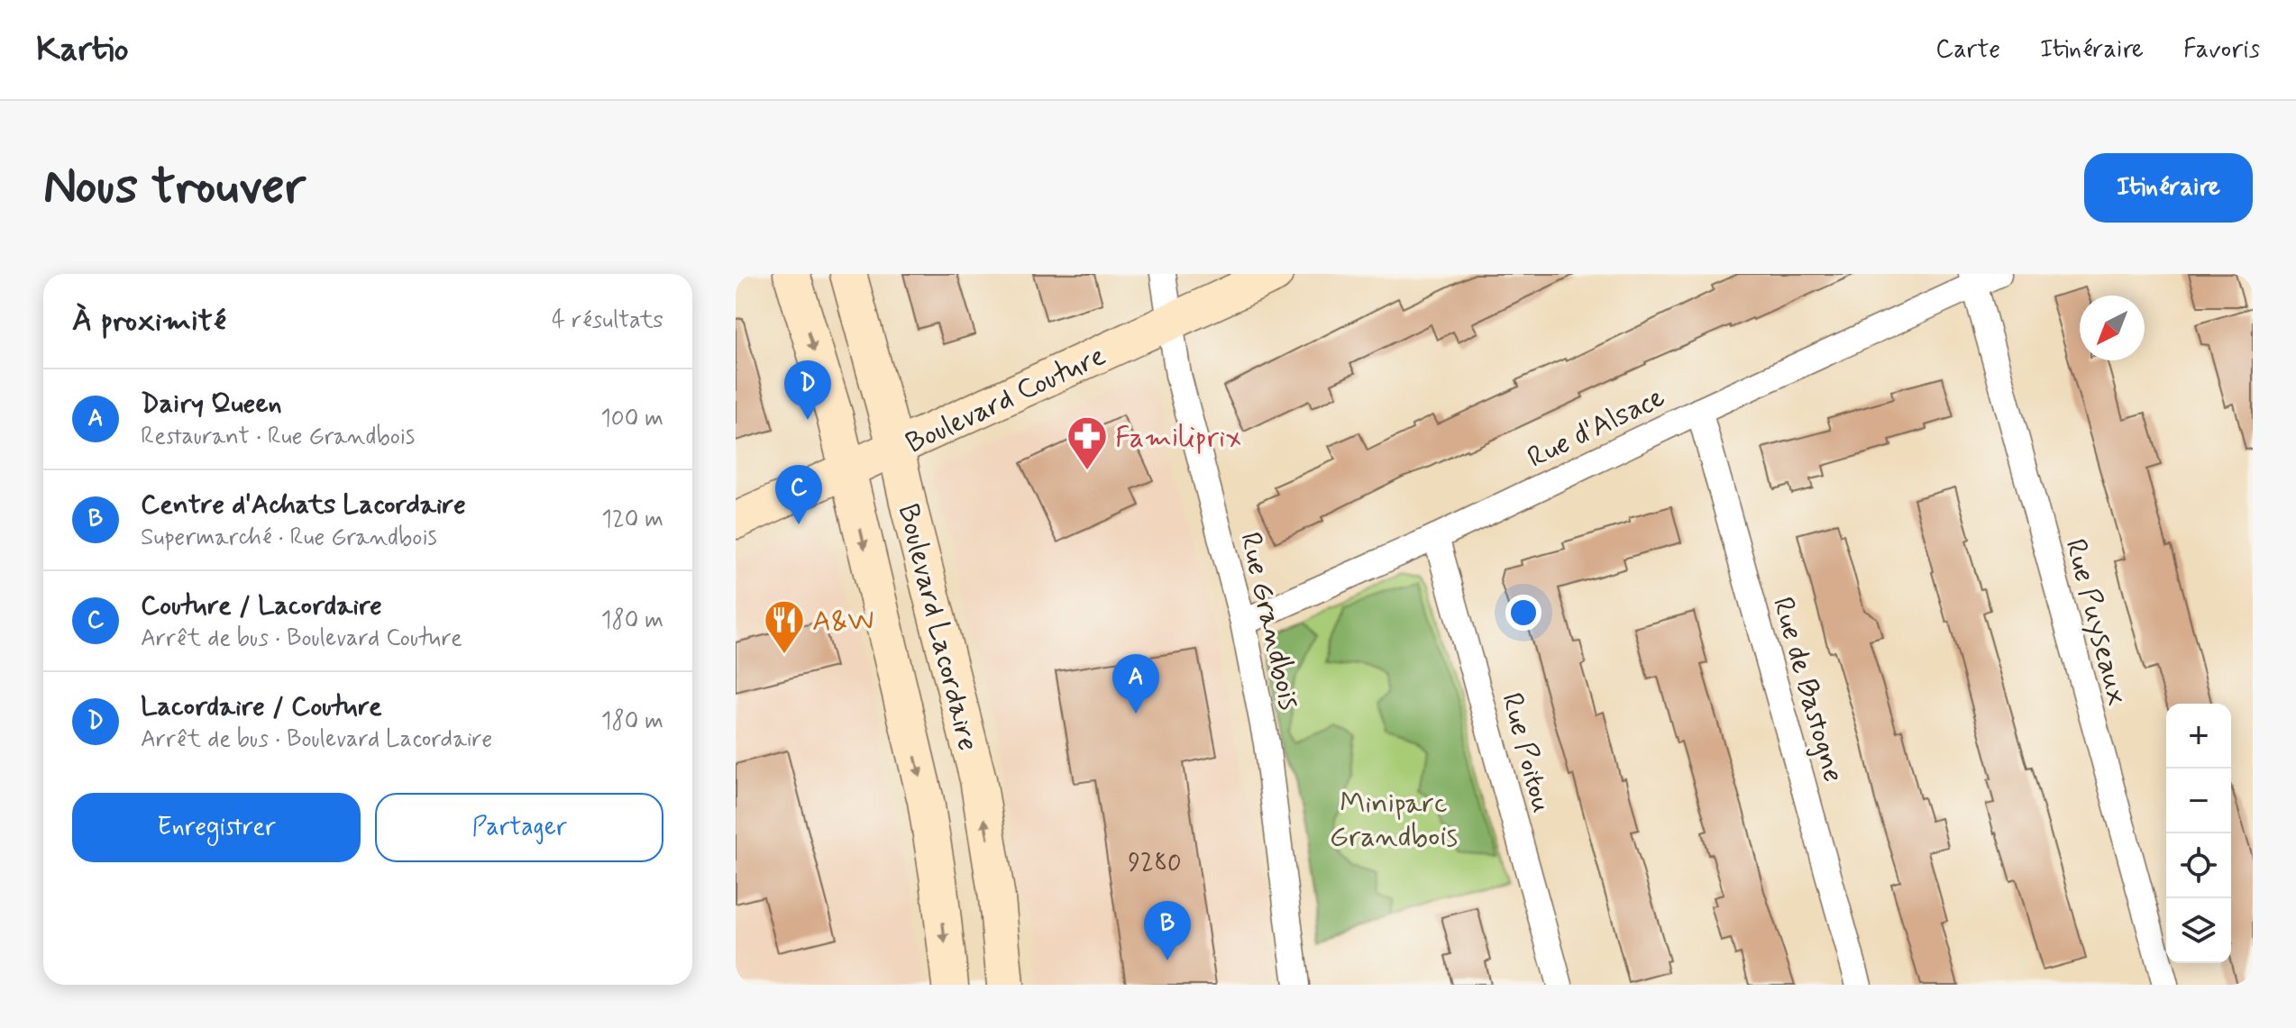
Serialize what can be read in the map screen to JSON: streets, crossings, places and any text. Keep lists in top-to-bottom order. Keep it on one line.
{"streets":{"main road":["Boulevard Couture","Boulevard Lacordaire"],"street":["Rue d'Alsace","Rue Grandbois","Rue Puyseaux","Rue de Bastogne","Rue Poitou"]},"crossings":[["Boulevard Couture","Rue Grandbois"],["Boulevard Couture","Boulevard Lacordaire"],["Rue d'Alsace","Rue Grandbois"],["Rue d'Alsace","Rue Puyseaux"],["Rue d'Alsace","Rue de Bastogne"],["Rue d'Alsace","Rue Poitou"]],"parks":["Miniparc Grandbois"],"places":{"pharmacy":["Familiprix"],"restaurant":["A&W"]},"house_numbers":["9280"],"north":"bottom left","page":{"header":"Kartio","nav":["Carte","Itinéraire","Favoris"],"buttons":["Itinéraire",["Enregistrer","Partager"]],"title":"Nous trouver","heading":["À proximité","4 résultats"],"pins":["D","C","A","B"],"list":[{"mark":"A","name":"Dairy Queen","note":"Restaurant · Rue Grandbois","value":"100 m"},{"mark":"B","name":"Centre d'Achats Lacordaire","note":"Supermarché · Rue Grandbois","value":"120 m"},{"mark":"C","name":"Couture / Lacordaire","note":"Arrêt de bus · Boulevard Couture","value":"180 m"},{"mark":"D","name":"Lacordaire / Couture","note":"Arrêt de bus · Boulevard Lacordaire","value":"180 m"}],"map_buttons":["+","−"]}}
